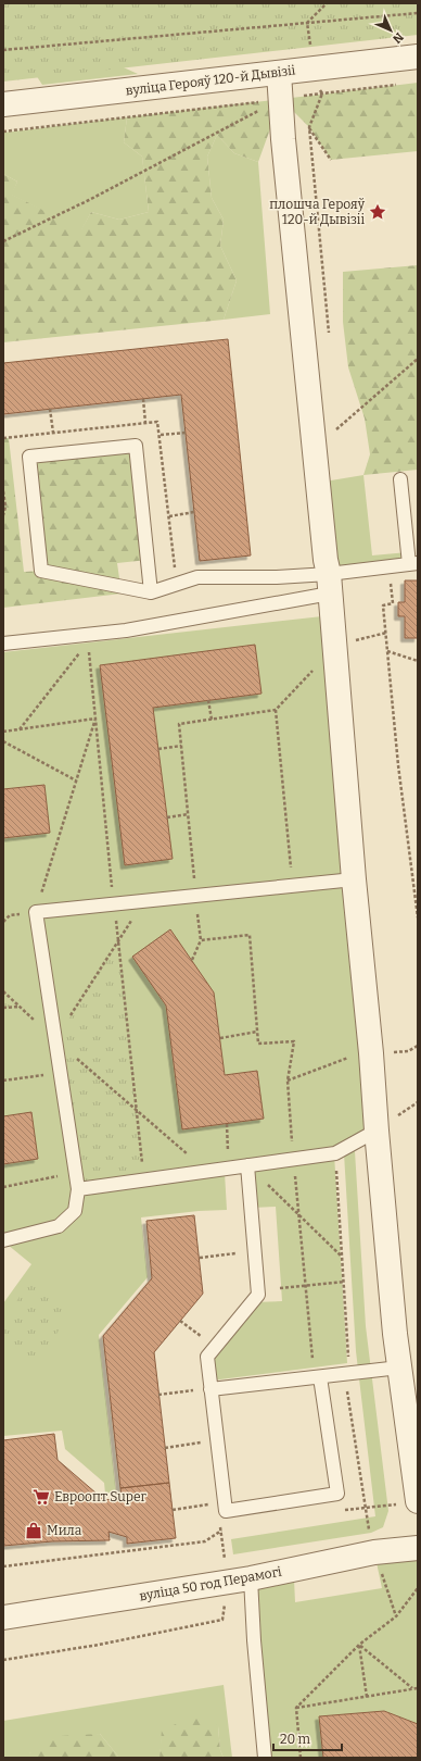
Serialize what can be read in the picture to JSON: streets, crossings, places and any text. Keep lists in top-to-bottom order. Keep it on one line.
{"streets":{"street":["вуліца Герояў 120-й Дывізіі","вуліца 50 год Перамогі"]},"places":{"place":["плошча Герояў 120-й Дывізіі"],"supermarket":["Евроопт Super"],"shop":["Мила"]},"scale_bar":"20 m","north":"bottom right"}
